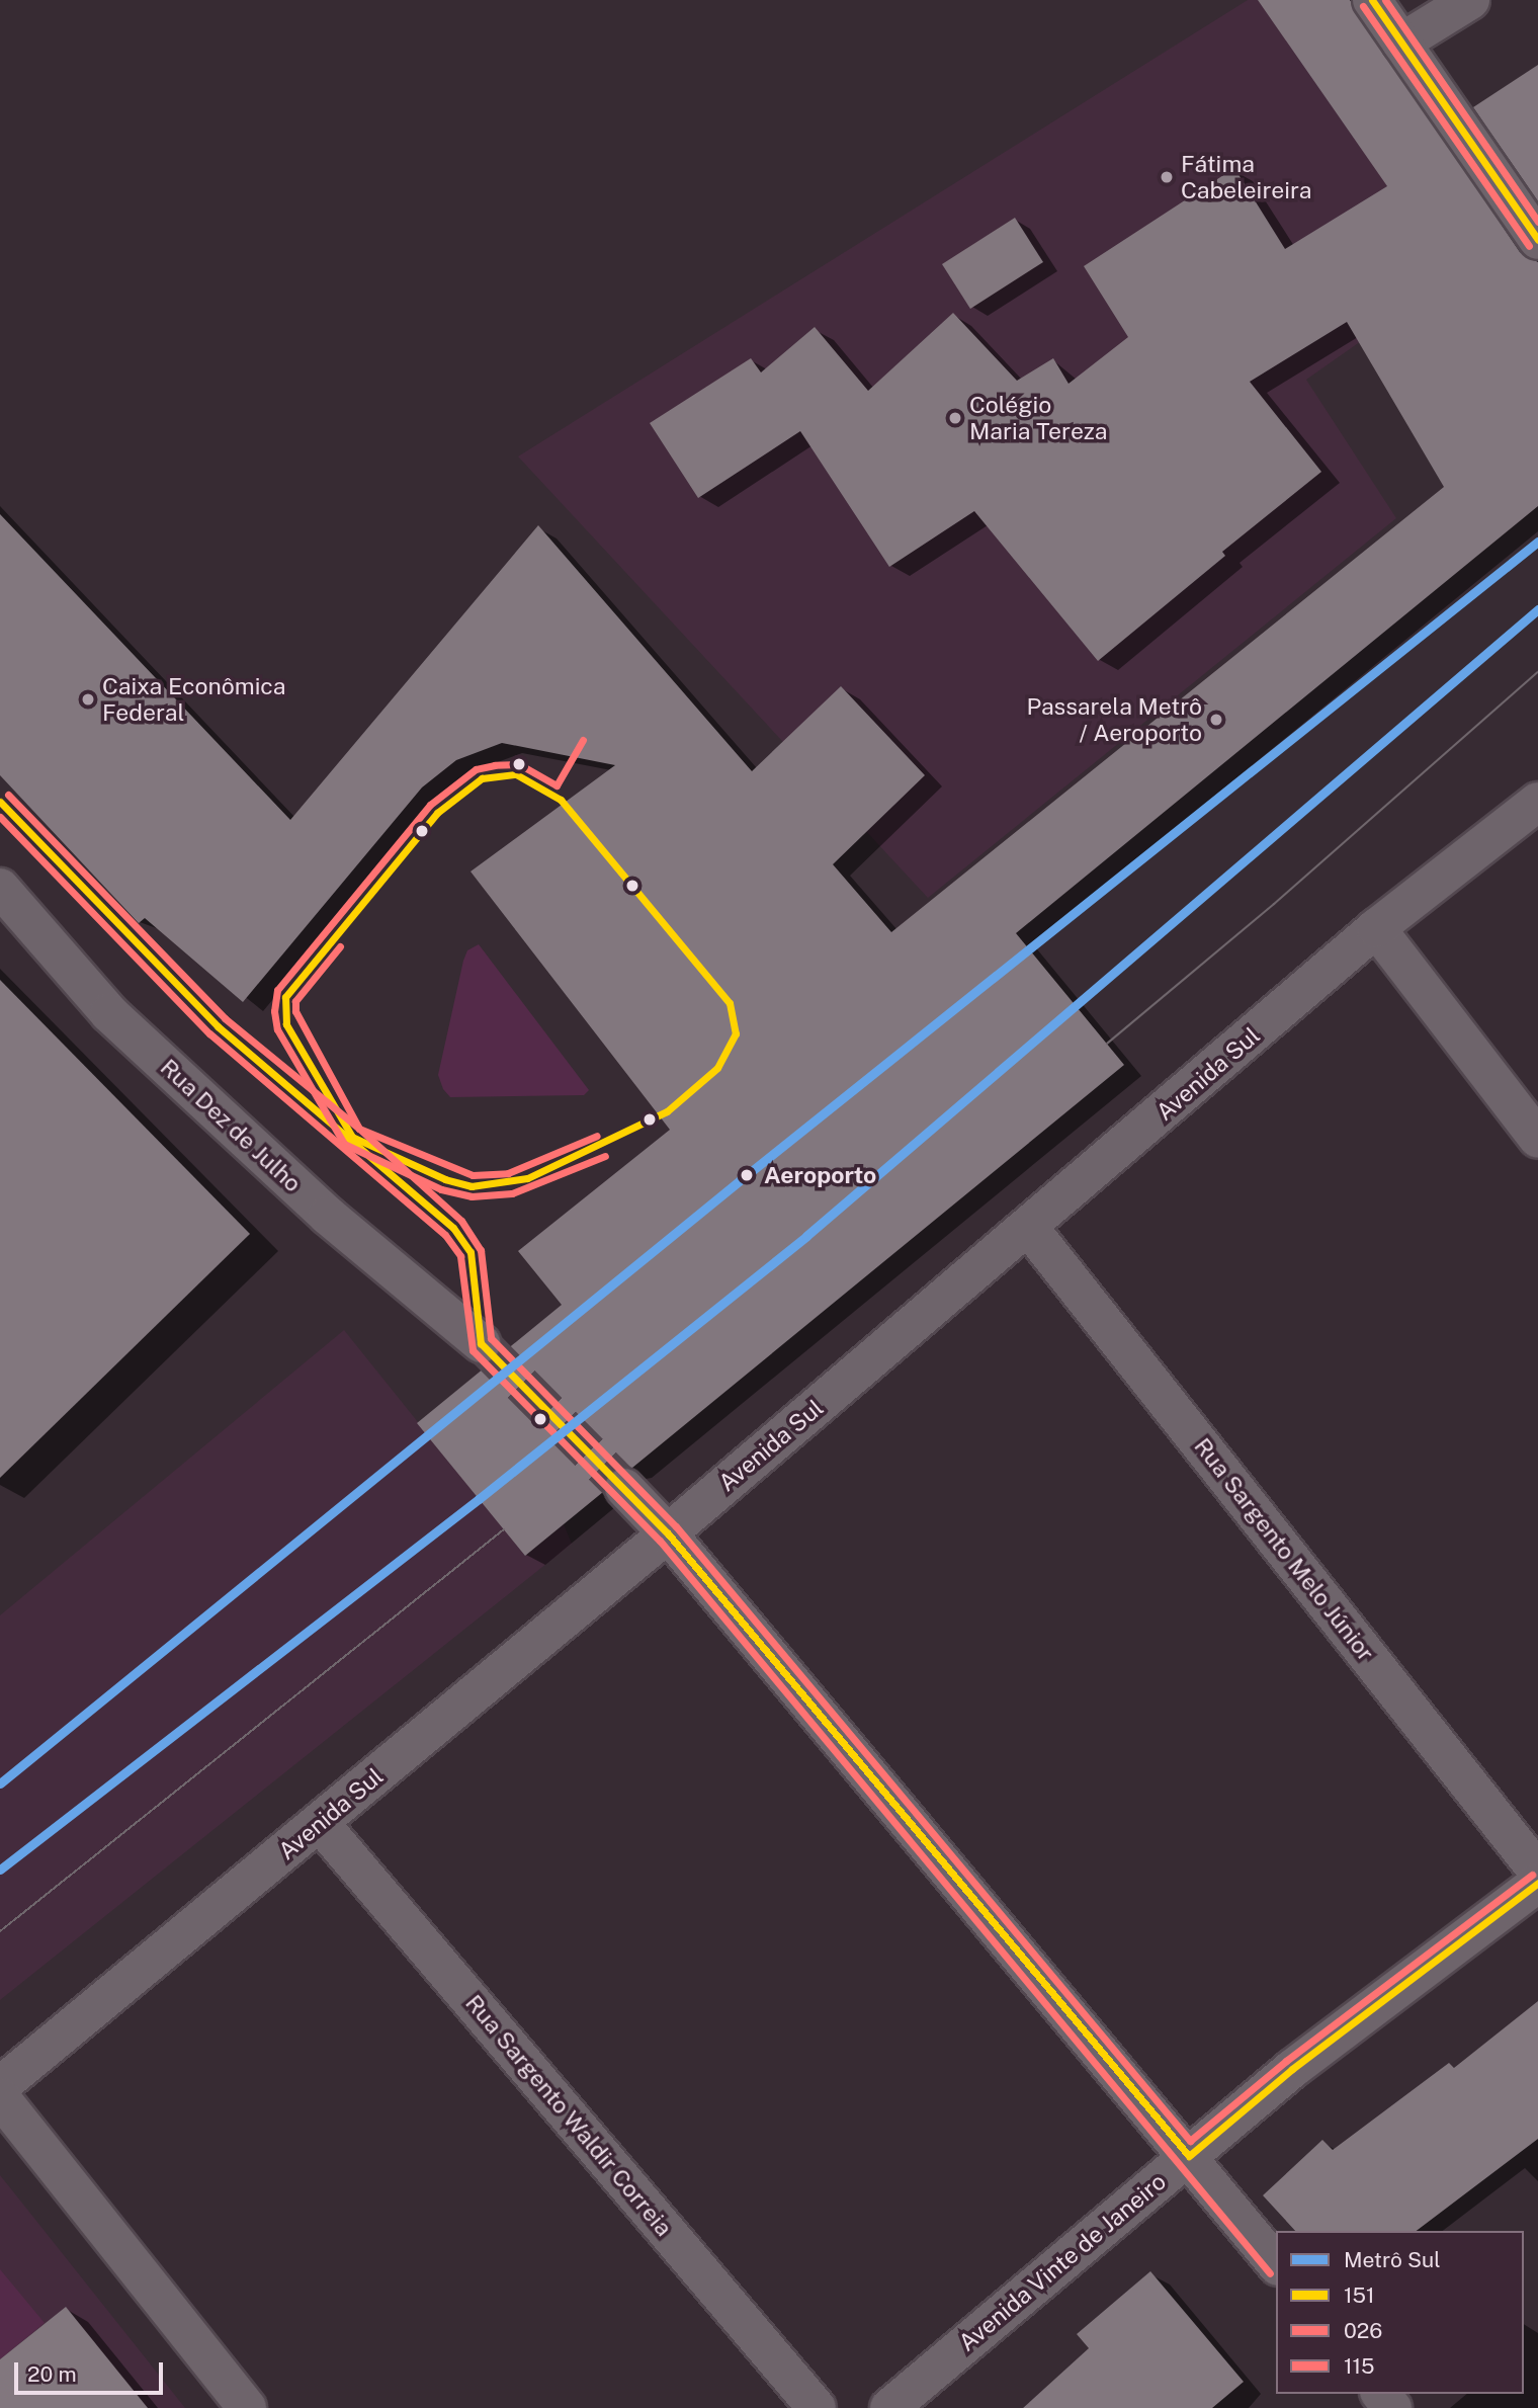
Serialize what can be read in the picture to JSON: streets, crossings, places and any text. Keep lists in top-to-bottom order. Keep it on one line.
{"streets":{"street":["Avenida Sul","Rua Dez de Julho","Rua Sargento Melo Júnior","Rua Sargento Waldir Correia","Avenida Vinte de Janeiro"]},"crossings":[["Avenida Sul","Rua Sargento Melo Júnior"],["Avenida Sul","Rua Sargento Waldir Correia"]],"places":["Fátima Cabeleireira","Colégio Maria Tereza","Caixa Econômica Federal","Passarela Metrô / Aeroporto","Aeroporto"],"lines":["transit line 151","transit line 115","transit line 026","metro line Sul"],"legend":["Metrô Sul","151","026","115"],"scale_bar":"20 m"}
